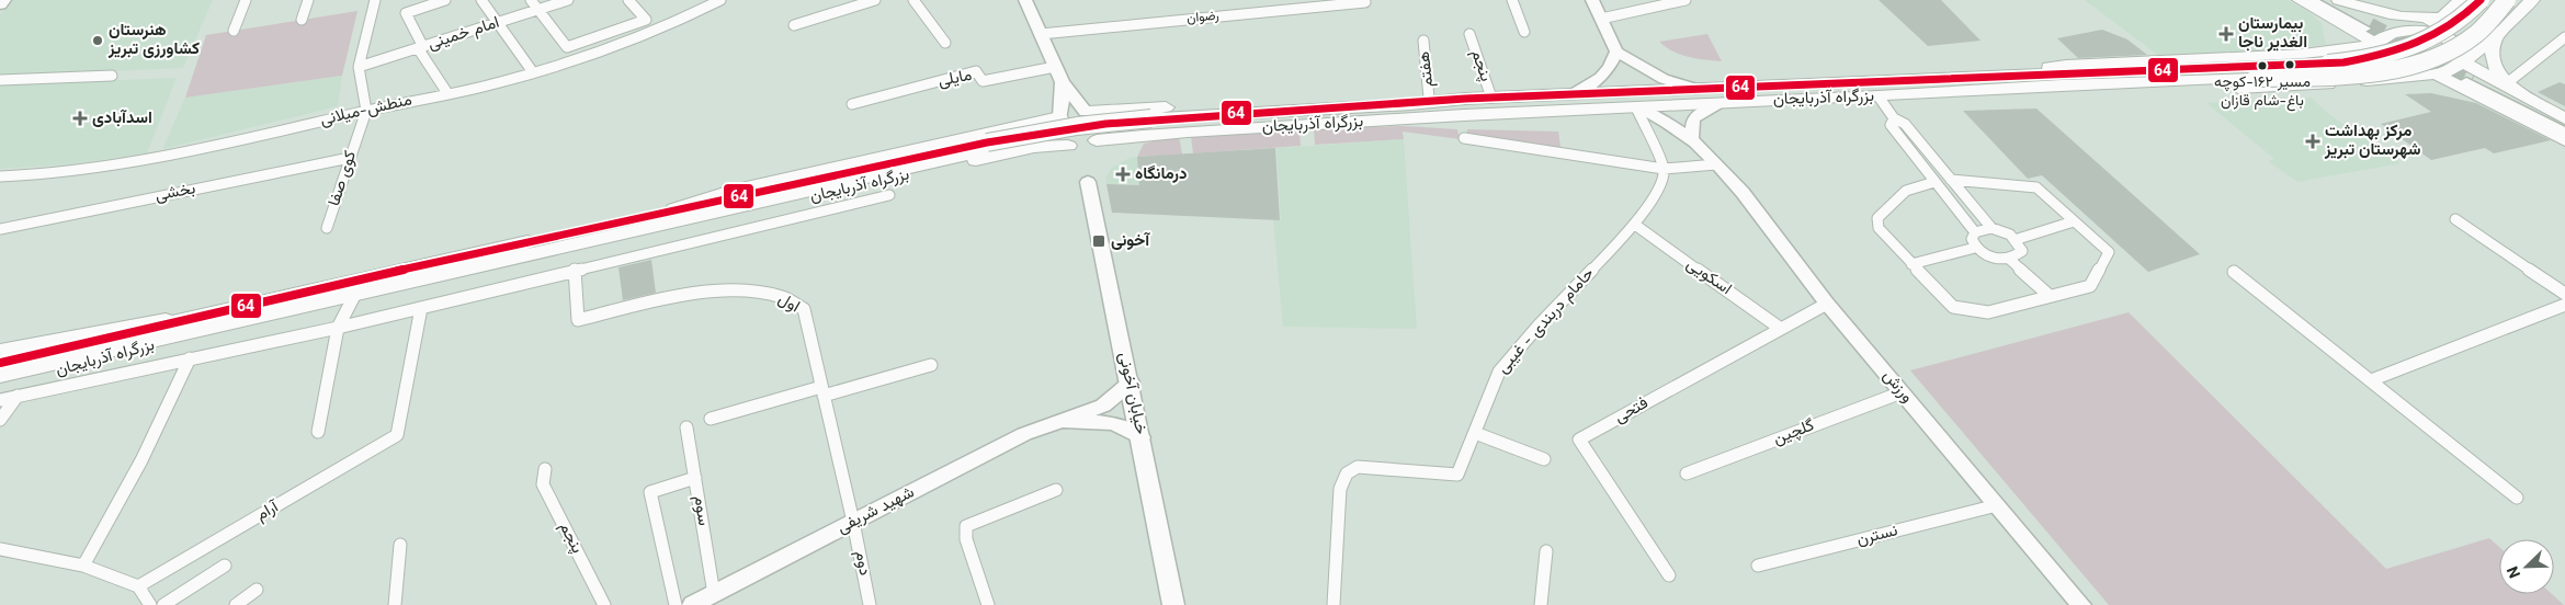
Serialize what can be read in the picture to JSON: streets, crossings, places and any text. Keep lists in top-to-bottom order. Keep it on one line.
{"streets":{"highway":["بزرگراه آذربایجان"],"main road":["ورزش","خیابان آخونی","شهید شریفی"],"street":["رضوان","امام خمینی","پنجم","هفتم","مایلی","منطش-میلانی","کوی صفا","بخشی","اسکویی","اول","حامام دربندی - غیبی","فتحی","گلچین","سوم","آرام","نسترن","دوم"]},"crossings":[["امام خمینی","کوی صفا"],["پنجم","بزرگراه آذربایجان"],["هفتم","بزرگراه آذربایجان"],["بزرگراه آذربایجان","ورزش"],["منطش-میلانی","کوی صفا"],["کوی صفا","بخشی"],["اسکویی","حامام دربندی - غیبی"],["اسکویی","فتحی"],["اول","شهید شریفی"],["اول","دوم"],["ورزش","فتحی"],["ورزش","گلچین"],["ورزش","نسترن"],["خیابان آخونی","شهید شریفی"],["سوم","شهید شریفی"],["شهید شریفی","دوم"]],"places":{"health":["بیمارستان الغدیر ناجا","اسدآبادی","مرکز بهداشت شهرستان تبریز","درمانگاه"],"other":["هنرستان کشاورزی تبریز","مسیر ۱۶۲-کوچه باغ-شام قازان"],"transit":["آخونی"]},"lines":["transit line 64"],"north":"bottom left"}
